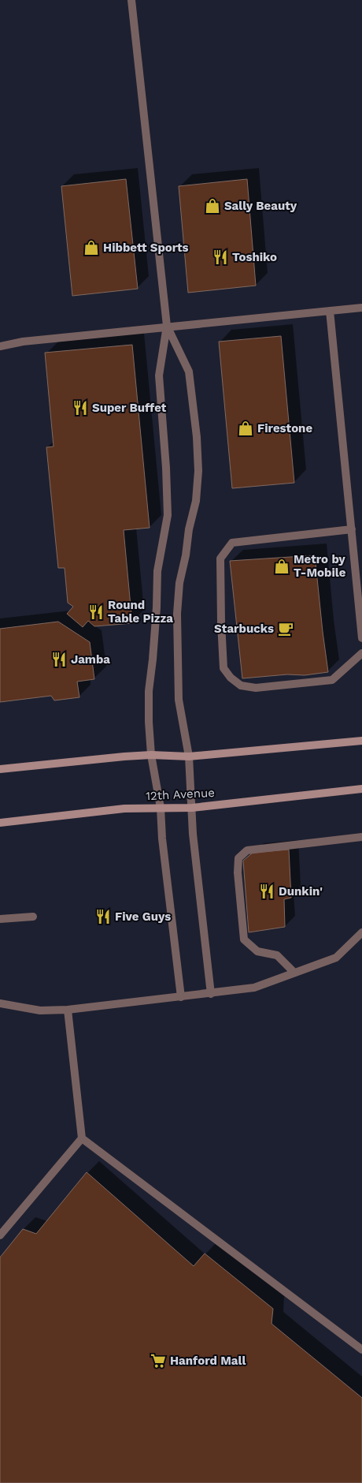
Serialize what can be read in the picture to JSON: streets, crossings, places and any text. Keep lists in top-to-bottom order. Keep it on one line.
{"streets":{"main road":["12th Avenue"]},"places":{"shop":["Sally Beauty","Hibbett Sports","Firestone","Metro by T-Mobile"],"restaurant":["Toshiko","Super Buffet","Round Table Pizza","Jamba","Dunkin'","Five Guys"],"cafe":["Starbucks"],"supermarket":["Hanford Mall"]}}
